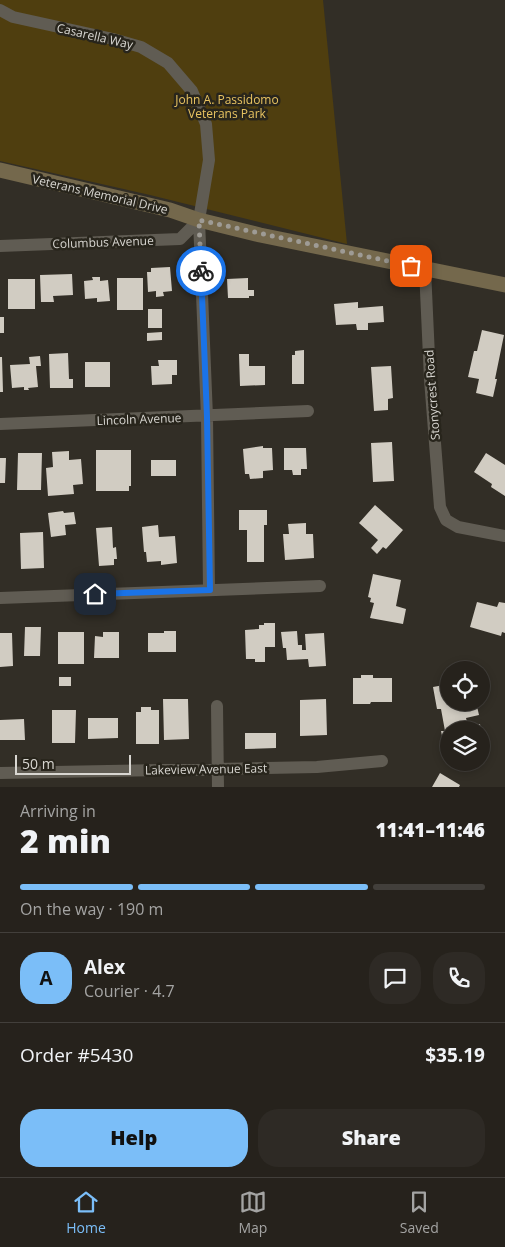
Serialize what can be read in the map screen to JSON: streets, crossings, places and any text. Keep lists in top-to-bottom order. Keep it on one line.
{"streets":{"main road":["Veterans Memorial Drive"],"street":["Casarella Way","Columbus Avenue","Stonycrest Road","Lincoln Avenue","Lakeview Avenue East"]},"crossings":[["Casarella Way","Veterans Memorial Drive"],["Casarella Way","Columbus Avenue"],["Casarella Way","Lincoln Avenue"],["Veterans Memorial Drive","Columbus Avenue"],["Veterans Memorial Drive","Stonycrest Road"]],"parks":["John A. Passidomo Veterans Park"],"scale_bar":"50 m","page":{"scale":"50 m","heading":["2 min","Arriving in","11:41–11:46"],"panel":["Alex","Courier · 4.7","Order #5430","$35.19"],"bar":"On the way · 190 m","round":"A","buttons":["Help","Share"],"tabs":["Home","Map","Saved"]}}
